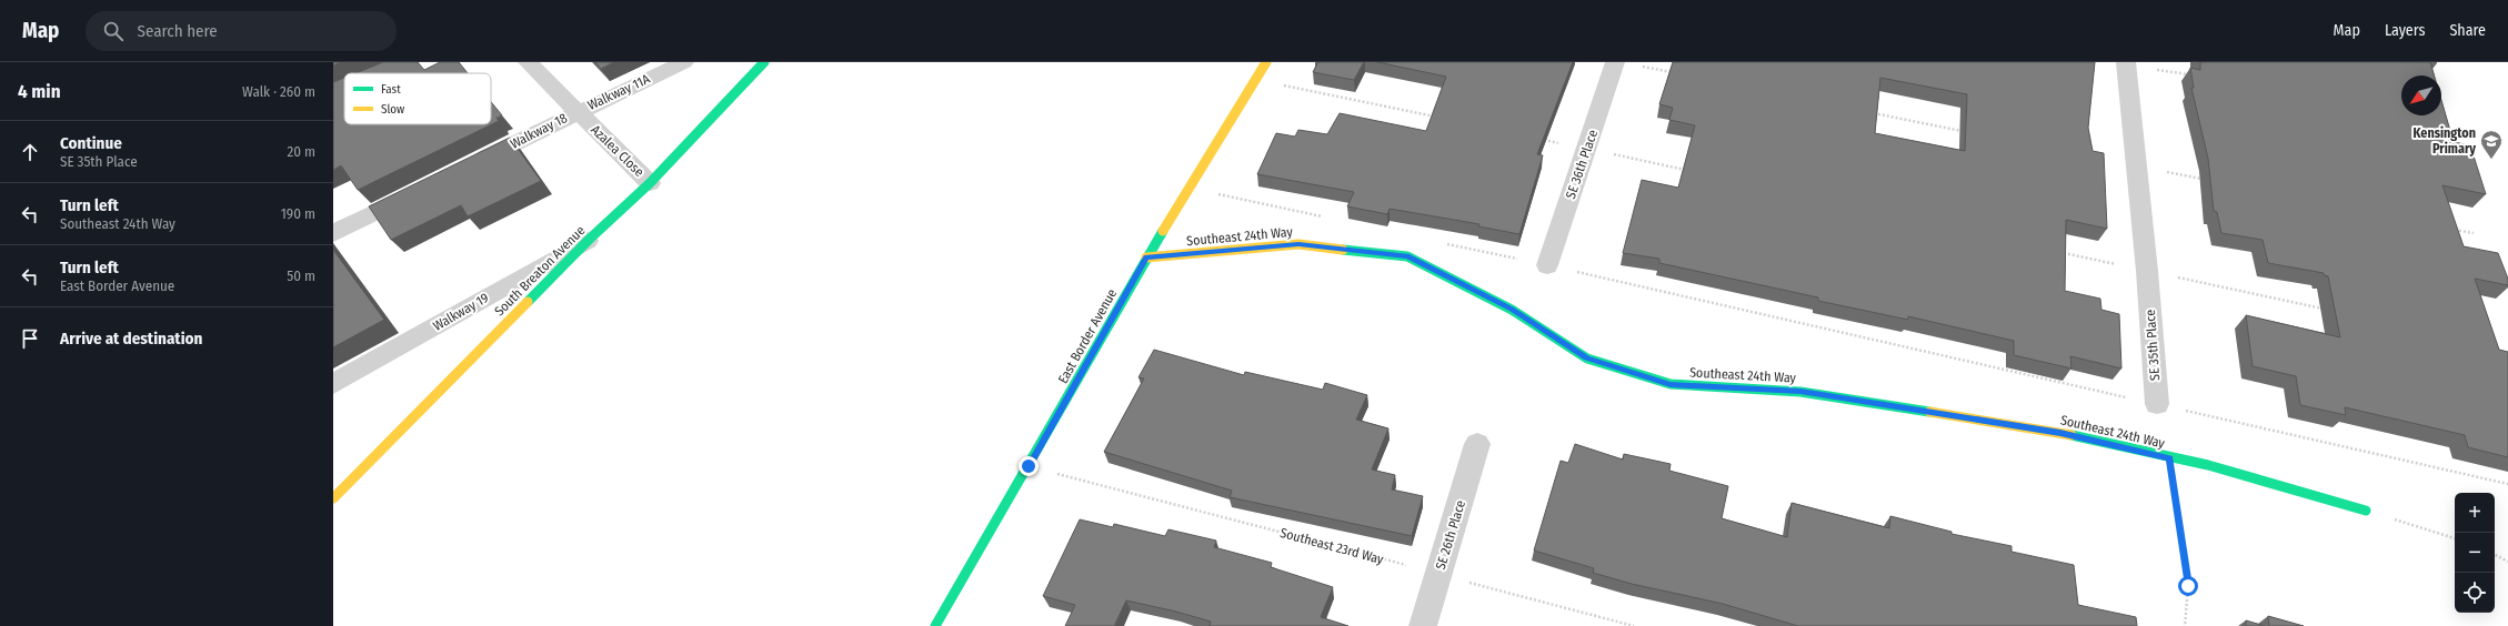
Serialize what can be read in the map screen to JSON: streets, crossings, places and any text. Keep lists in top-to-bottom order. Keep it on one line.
{"streets":{"street":["Walkway 11A","Walkway 18","Azalea Close","SE 36th Place","Southeast 24th Way","South Breaton Avenue","Walkway 19","East Border Avenue","SE 35th Place","SE 26th Place"],"path":["Southeast 23rd Way"]},"crossings":[["Walkway 11A","Walkway 18"],["Walkway 11A","Azalea Close"],["Walkway 18","Azalea Close"],["Azalea Close","South Breaton Avenue"],["Southeast 24th Way","East Border Avenue"],["South Breaton Avenue","Walkway 19"],["East Border Avenue","Southeast 23rd Way"],["SE 26th Place","Southeast 23rd Way"]],"places":{"school or university":["Kensington Primary"]},"legend":["Fast","Slow"],"north":"bottom left","page":{"header":"Map","search":"Search here","nav":["Map","Layers","Share"],"heading":["4 min","Walk · 260 m"],"list":[["Continue","SE 35th Place","20 m"],["Turn left","Southeast 24th Way","190 m"],["Turn left","East Border Avenue","50 m"],"Arrive at destination"],"map_buttons":["+","−"]}}
